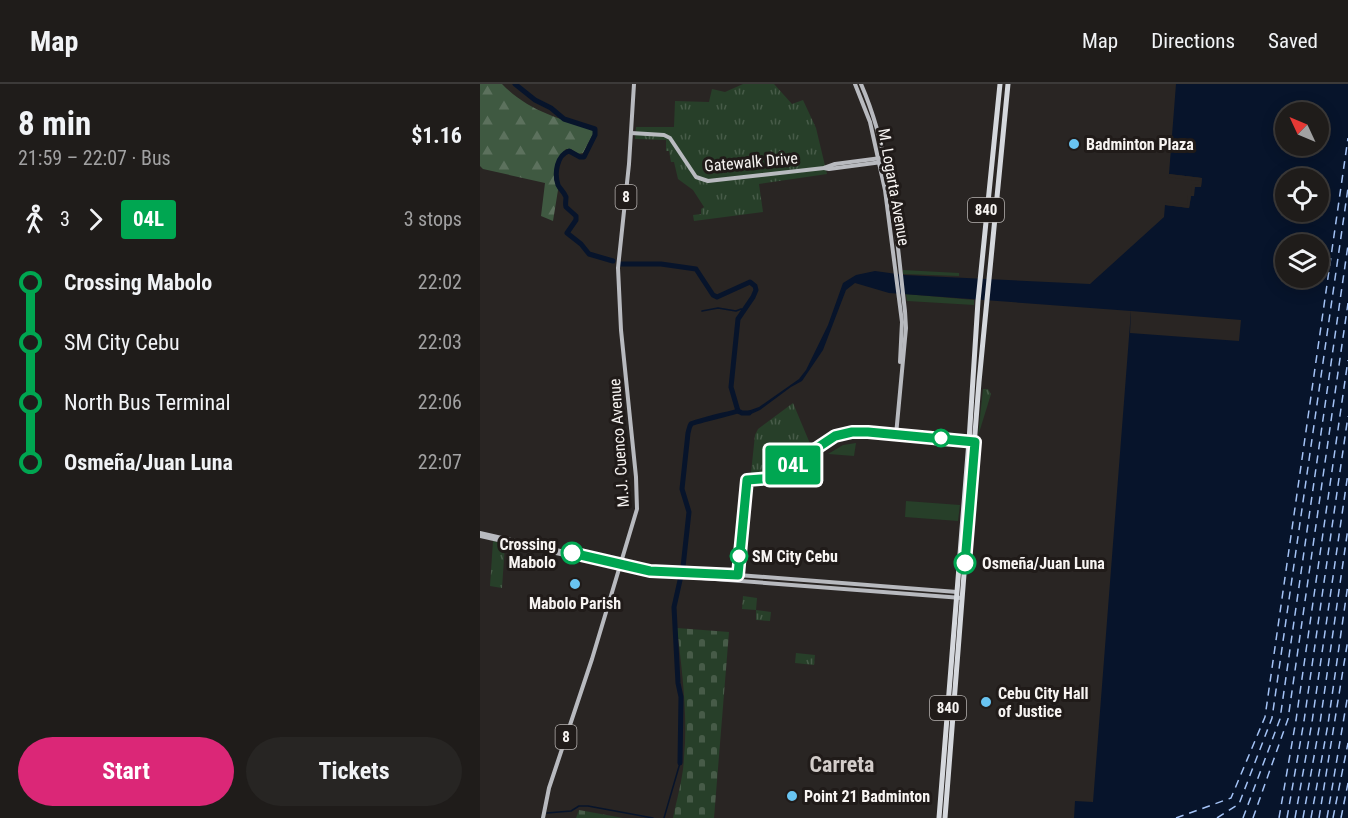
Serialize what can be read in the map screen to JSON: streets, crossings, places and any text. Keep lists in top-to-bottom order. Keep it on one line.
{"streets":{"highway":["840"],"main road":["Gatewalk Drive","M. Logarta Avenue","8","M.J. Cuenco Avenue"]},"crossings":[["Gatewalk Drive","M. Logarta Avenue"],["Gatewalk Drive","8"],["Gatewalk Drive","M.J. Cuenco Avenue"],["8","M.J. Cuenco Avenue"]],"districts":["Carreta"],"places":["Badminton Plaza","Crossing Mabolo","SM City Cebu","Osmeña/Juan Luna","Mabolo Parish","Cebu City Hall of Justice","Point 21 Badminton"],"lines":["bus line 04L"],"north":"top left","page":{"header":"Map","nav":["Map","Directions","Saved"],"heading":["8 min","21:59 – 22:07 · Bus","$1.16"],"on_map":"04L","legs":["3","04L","3 stops"],"list":[{"name":"Crossing Mabolo","value":"22:02"},{"name":"SM City Cebu","value":"22:03"},{"name":"North Bus Terminal","value":"22:06"},{"name":"Osmeña/Juan Luna","value":"22:07"}],"buttons":["Start","Tickets"]}}
